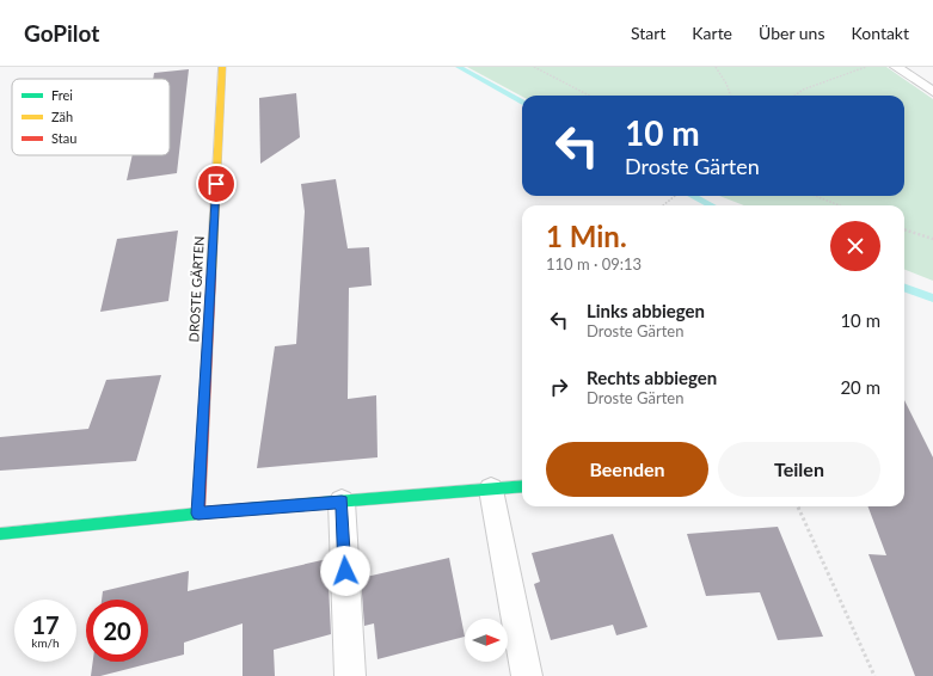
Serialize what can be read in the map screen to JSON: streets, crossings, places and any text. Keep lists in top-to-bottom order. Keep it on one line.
{"streets":{"street":["DROSTE GÄRTEN"]},"legend":["Frei","Zäh","Stau"],"north":"right","page":{"header":"GoPilot","nav":["Start","Karte","Über uns","Kontakt"],"turn":["10 m","Droste Gärten"],"heading":["1 Min.","110 m · 09:13"],"list":[{"name":"Links abbiegen","note":"Droste Gärten","value":"10 m"},{"name":"Rechts abbiegen","note":"Droste Gärten","value":"20 m"}],"buttons":["Beenden","Teilen"],"speed":"17 km/h","limit":"20"}}
